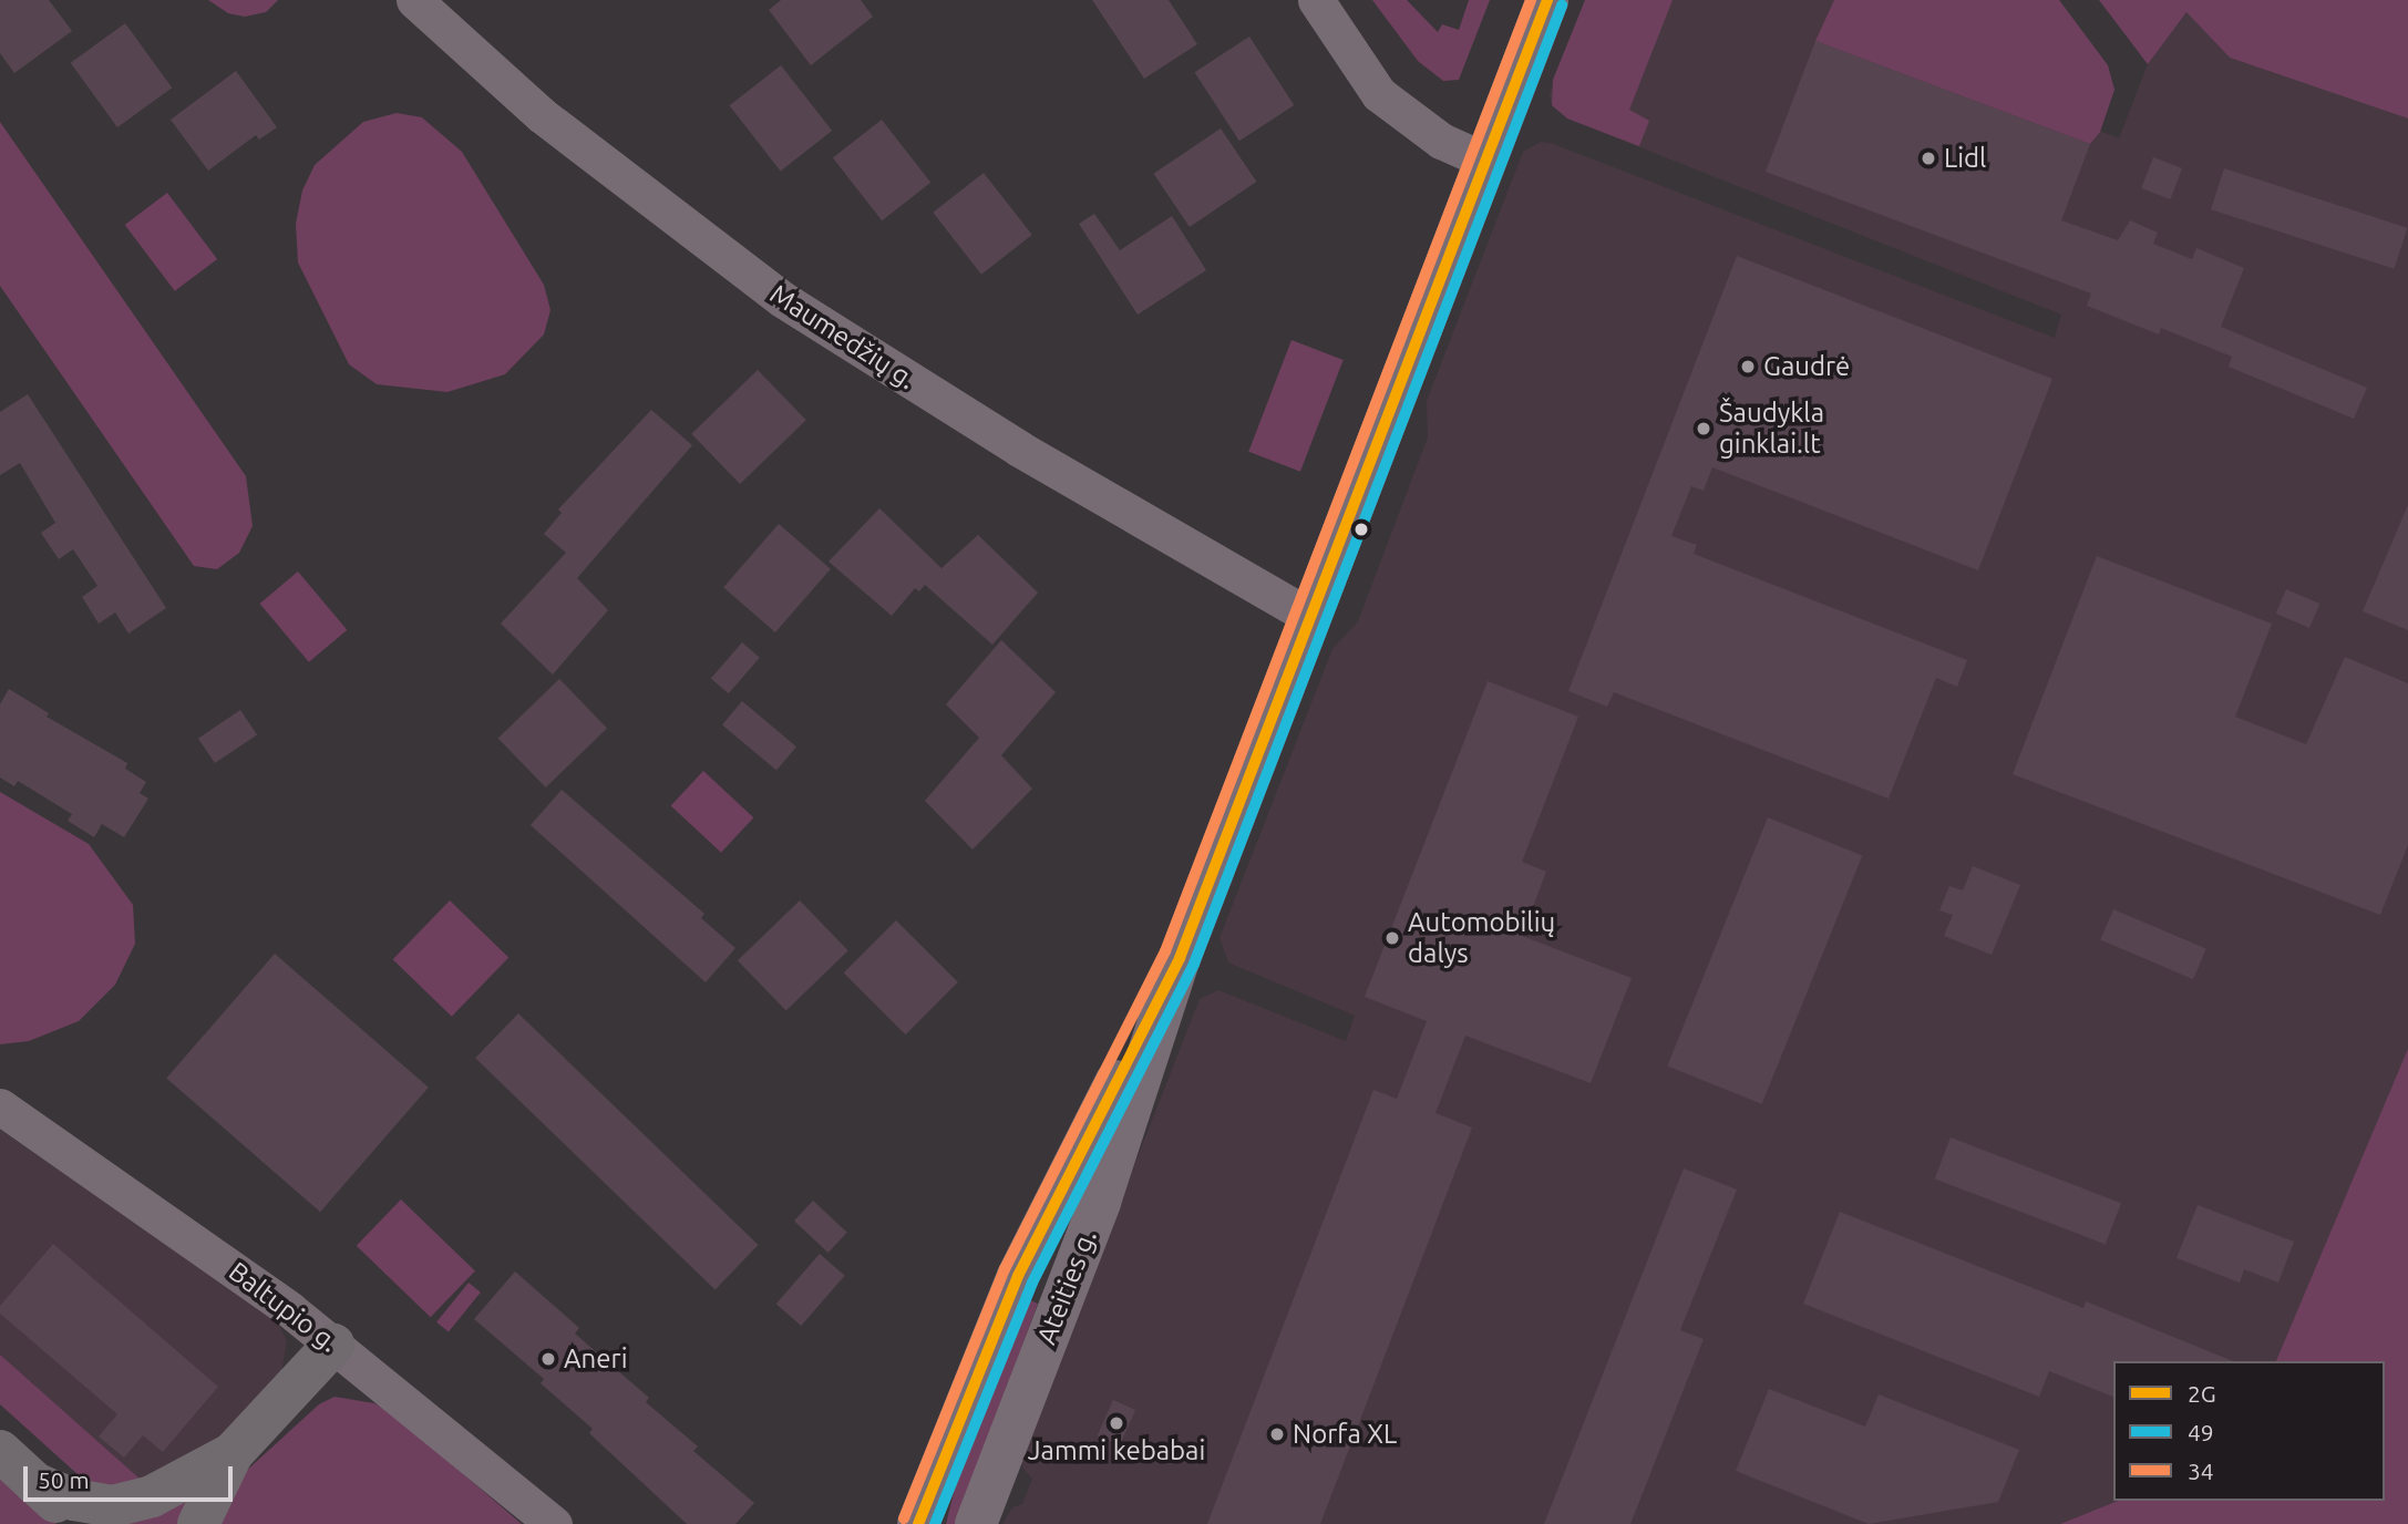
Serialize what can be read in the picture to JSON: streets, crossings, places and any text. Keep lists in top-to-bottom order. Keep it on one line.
{"streets":{"main road":["Ateities g."],"street":["Maumedžių g.","Baltupio g."]},"crossings":[["Maumedžių g.","Ateities g."]],"places":["Lidl","Gaudrė","Šaudykla ginklai.lt","Automobilių dalys","Aneri","Jammi kebabai","Norfa XL"],"lines":["transit line 2G","transit line 34","transit line 49"],"legend":["2G","49","34"],"scale_bar":"50 m"}
